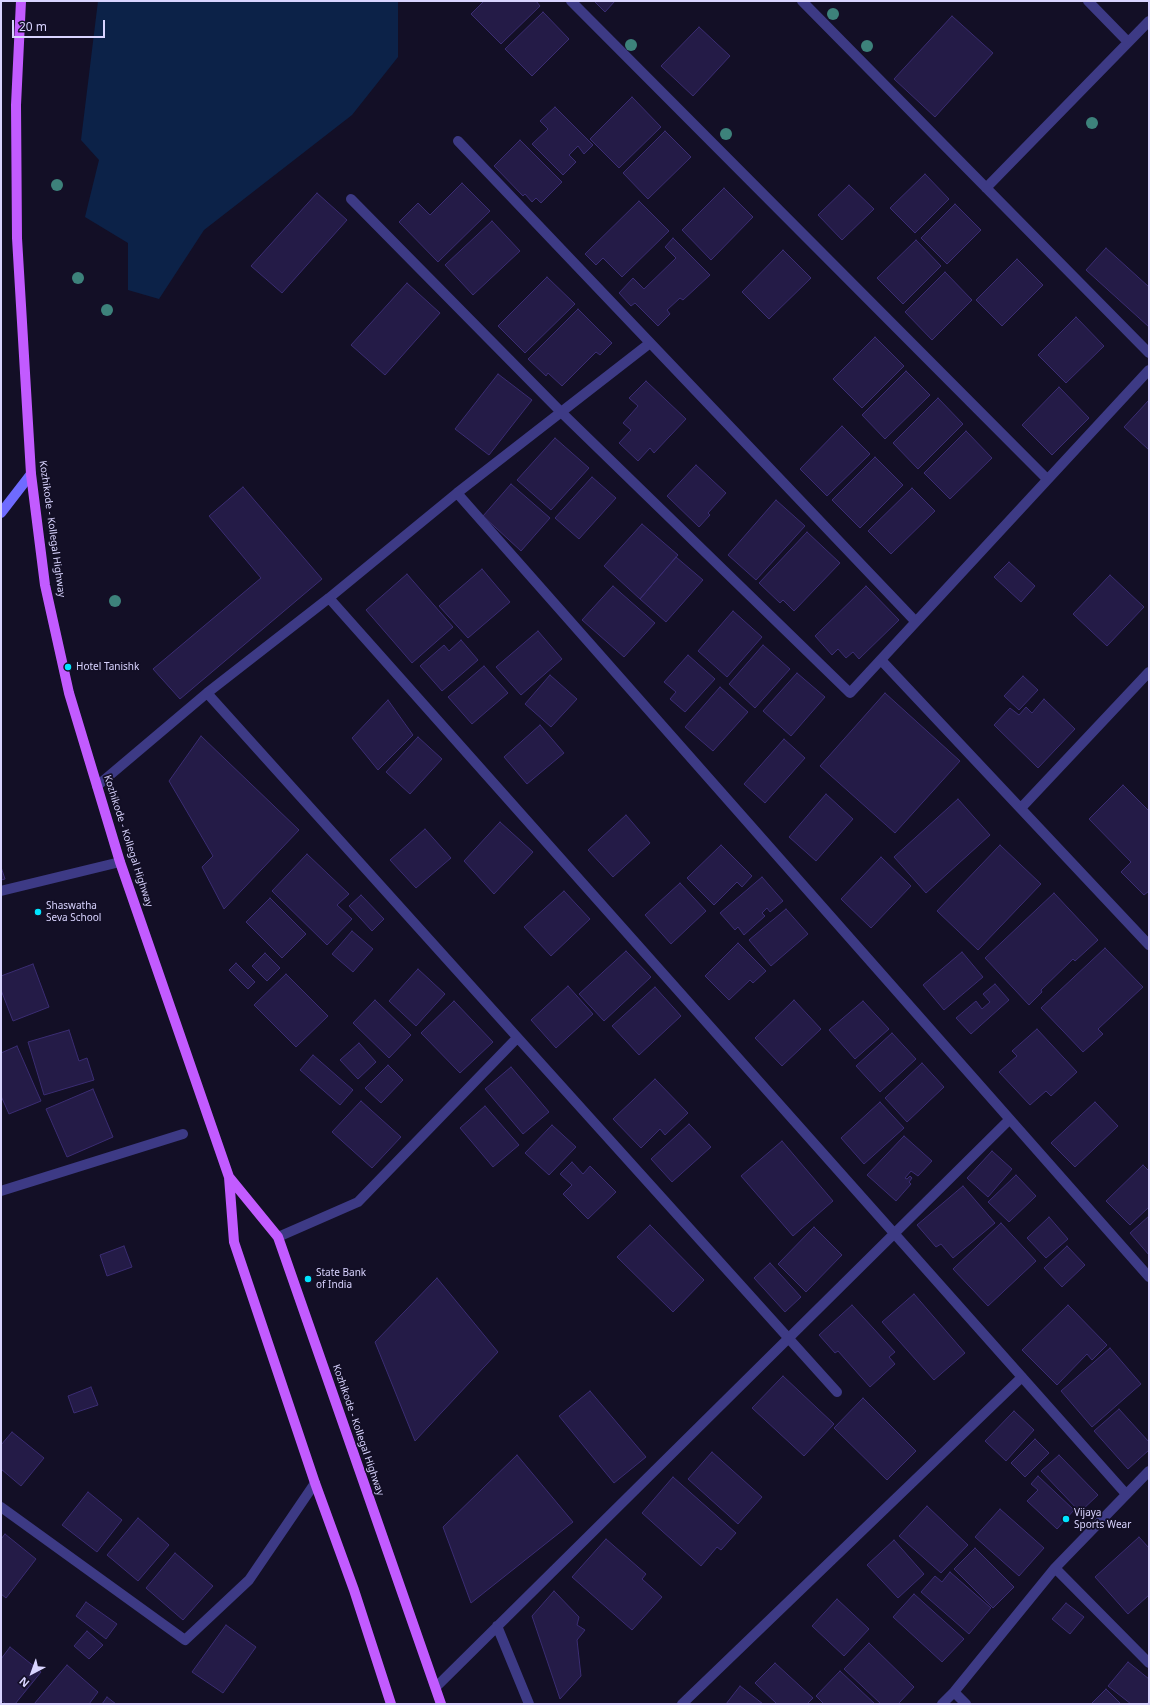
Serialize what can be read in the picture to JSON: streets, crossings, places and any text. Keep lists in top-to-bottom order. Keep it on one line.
{"streets":{"main road":["Kozhikode - Kollegal Highway"]},"places":["Hotel Tanishk","Shaswatha Seva School","State Bank of India","Vijaya Sports Wear"],"scale_bar":"20 m","north":"bottom left"}
